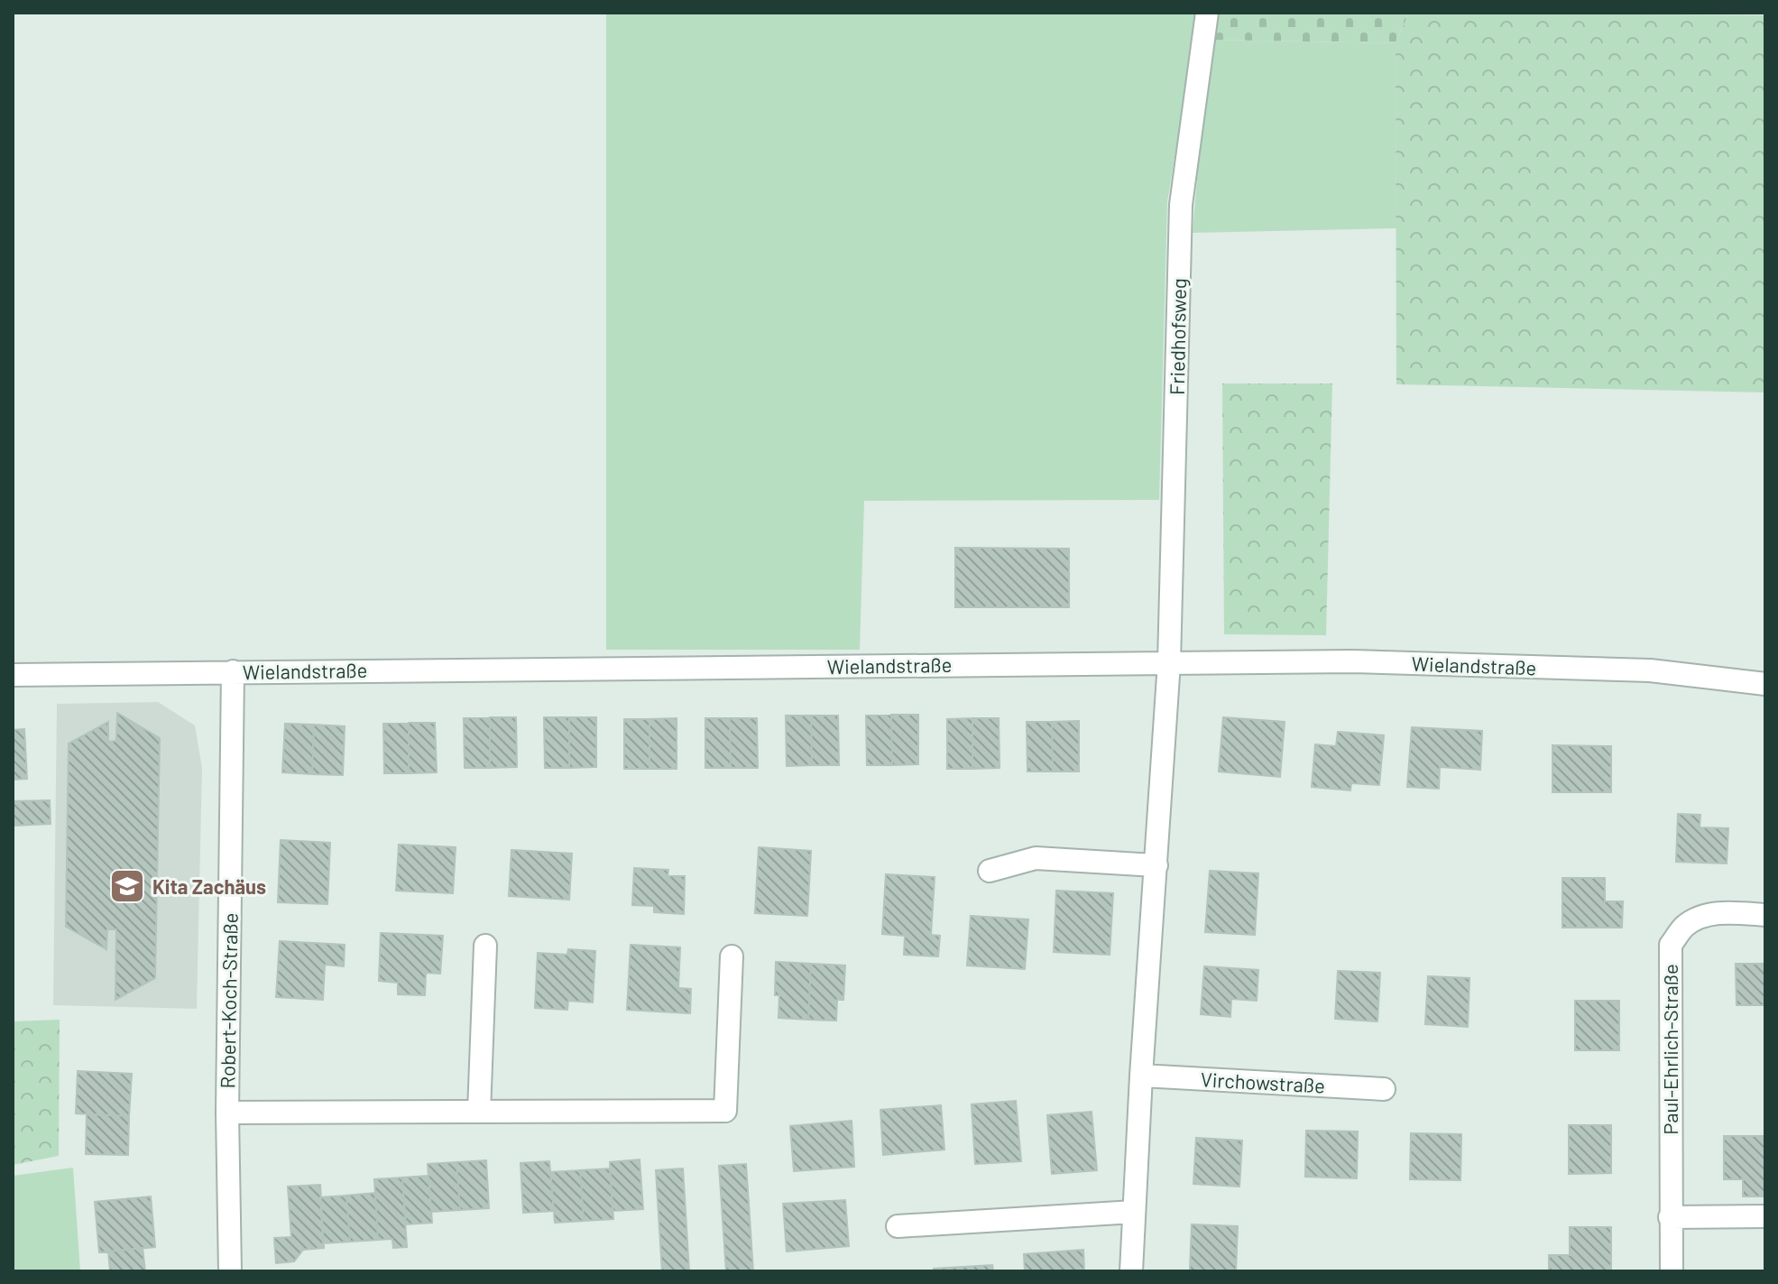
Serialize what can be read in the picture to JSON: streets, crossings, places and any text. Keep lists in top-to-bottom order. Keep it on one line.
{"streets":{"street":["Friedhofsweg","Wielandstraße","Robert-Koch-Straße","Paul-Ehrlich-Straße","Virchowstraße"]},"crossings":[["Friedhofsweg","Wielandstraße"],["Wielandstraße","Robert-Koch-Straße"]],"places":{"school or university":["Kita Zachäus"]}}
